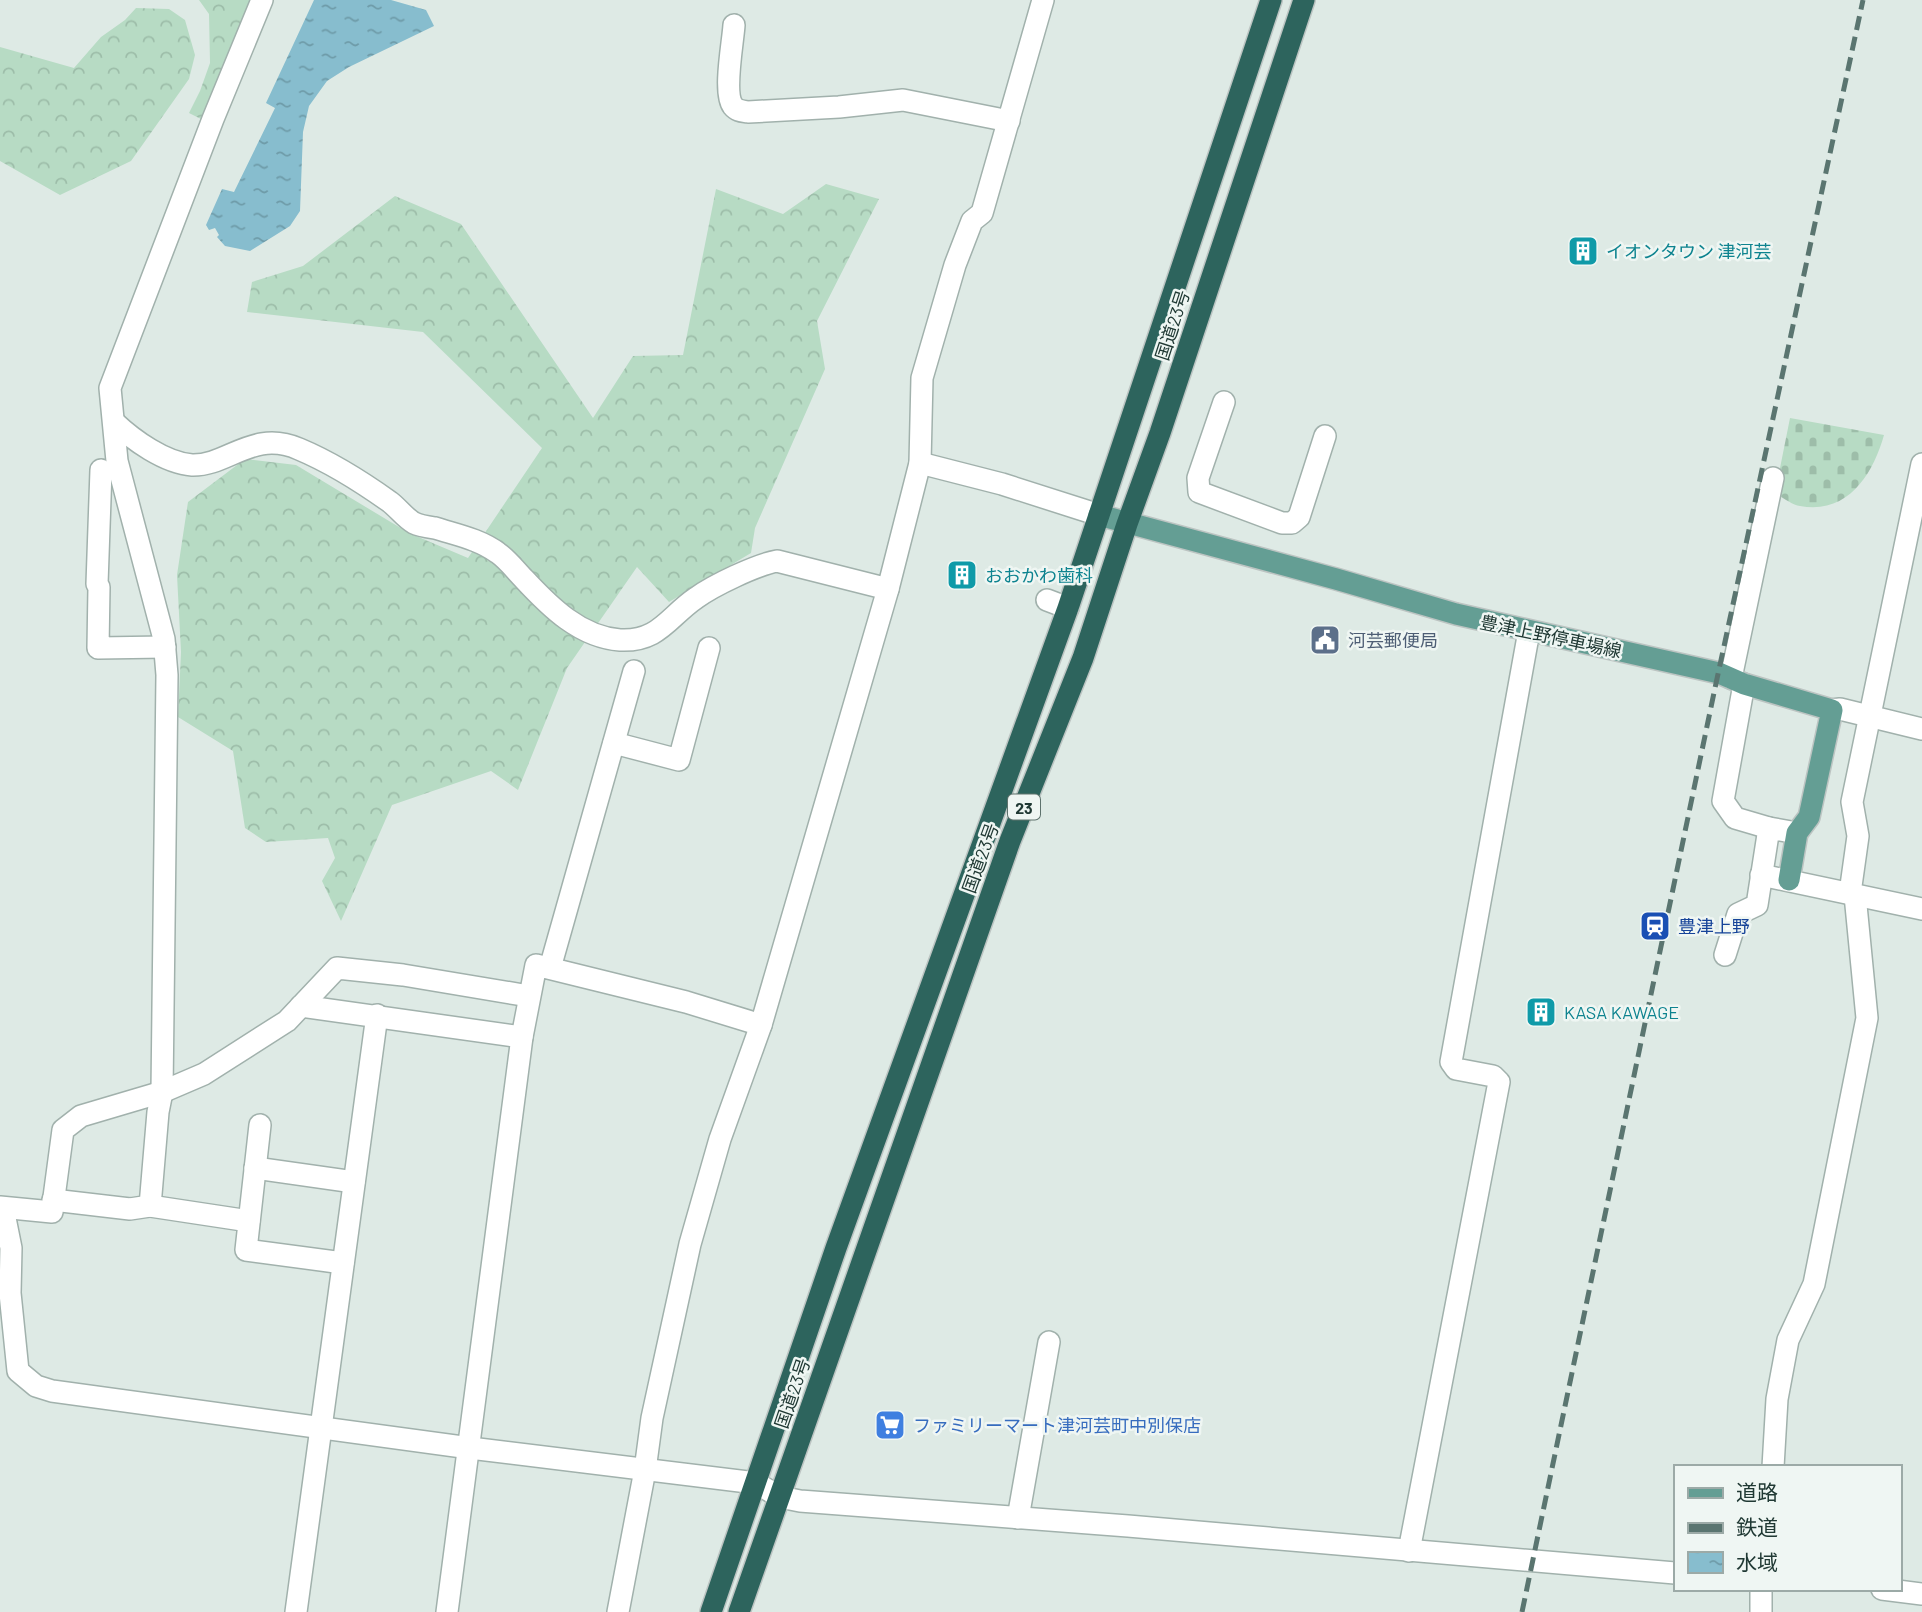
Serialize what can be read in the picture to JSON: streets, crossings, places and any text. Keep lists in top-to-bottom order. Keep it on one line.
{"streets":{"highway":["国道23号","23"],"main road":["豊津上野停車場線"]},"crossings":[["国道23号","豊津上野停車場線"]],"places":{"building":["イオンタウン 津河芸","おおかわ歯科","KASA KAWAGE"],"public building":["河芸郵便局"],"station":["豊津上野"],"supermarket":["ファミリーマート津河芸町中別保店"]},"legend":["道路","鉄道","水域"]}
